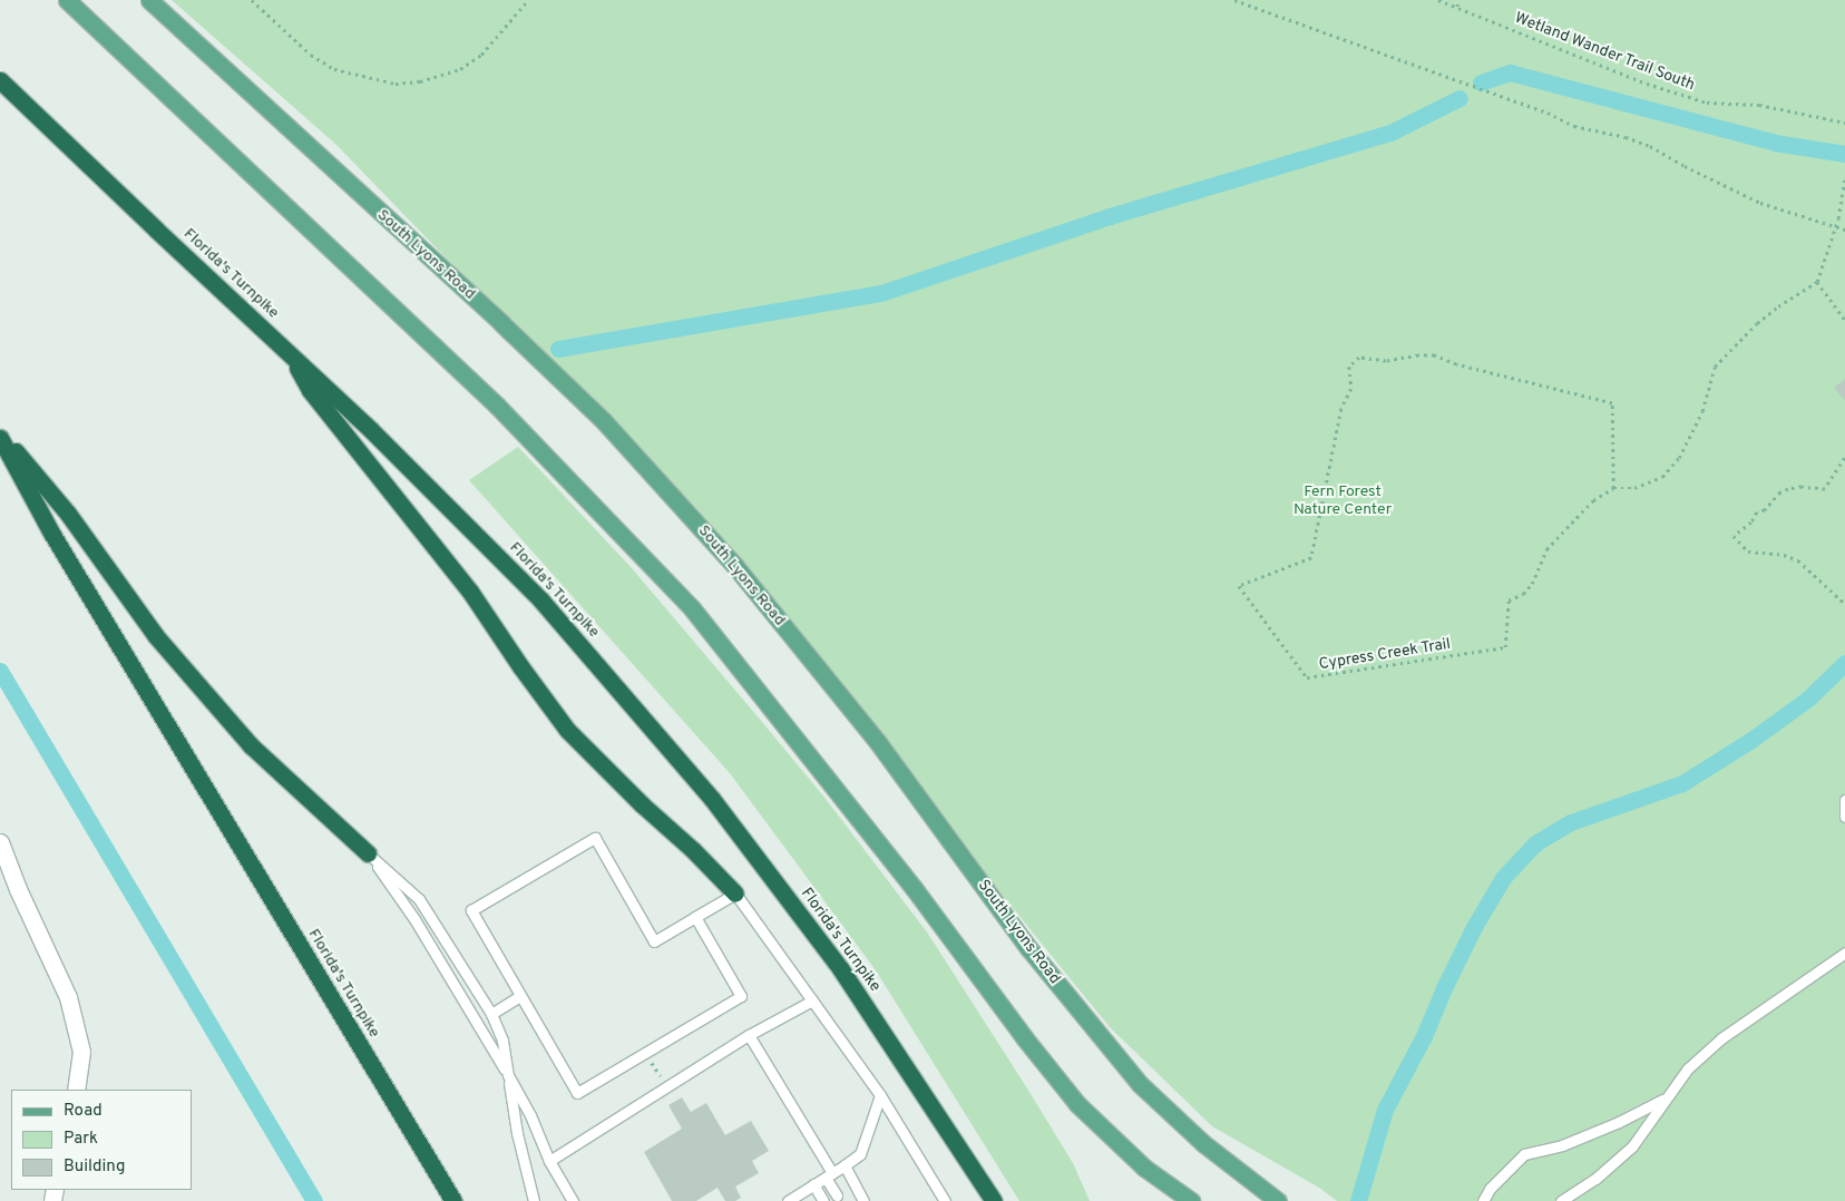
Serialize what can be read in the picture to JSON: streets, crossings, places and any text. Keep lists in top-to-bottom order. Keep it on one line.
{"streets":{"highway":["Florida's Turnpike"],"main road":["South Lyons Road"],"path":["Wetland Wander Trail South","Cypress Creek Trail"]},"parks":["Fern Forest Nature Center"],"legend":["Road","Park","Building"]}
